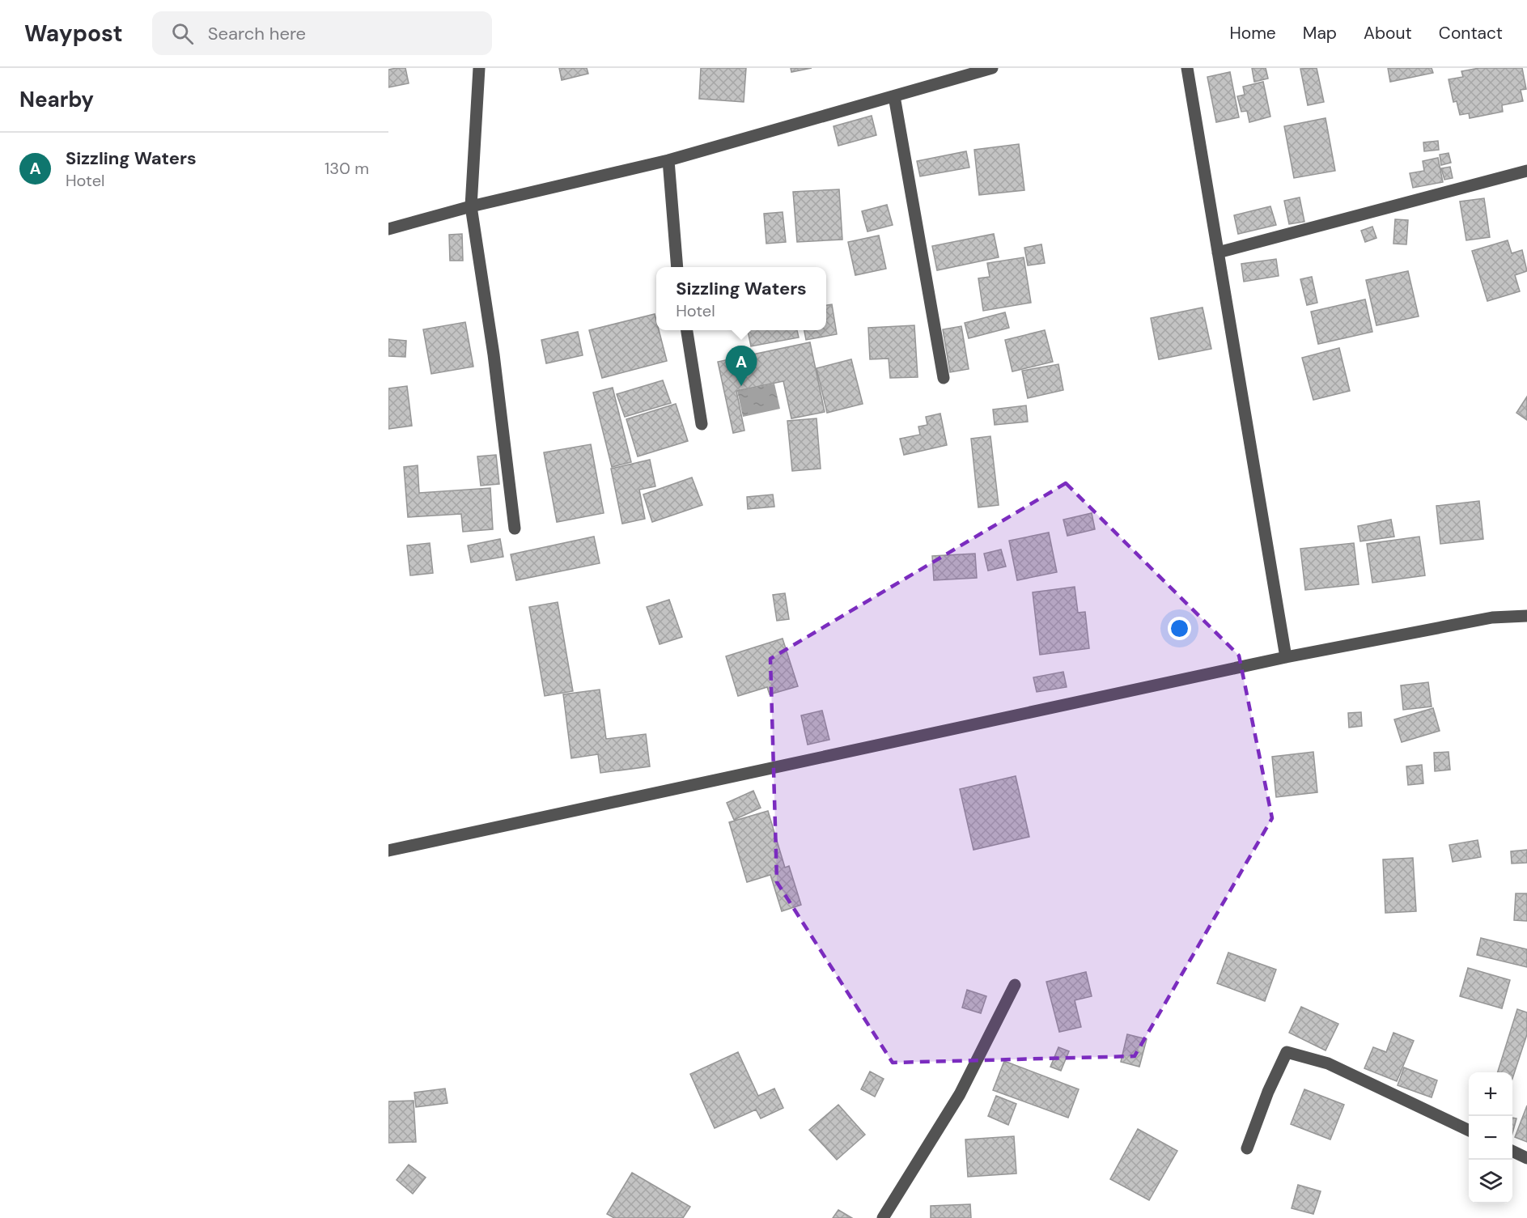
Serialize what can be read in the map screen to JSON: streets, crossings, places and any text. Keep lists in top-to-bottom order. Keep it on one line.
{"page":{"header":"Waypost","search":"Search here","nav":["Home","Map","About","Contact"],"heading":"Nearby","list":[{"mark":"A","name":"Sizzling Waters","note":"Hotel","value":"130 m"}],"popup":["Sizzling Waters","Hotel"],"pins":"A","map_buttons":["+","−"]}}
